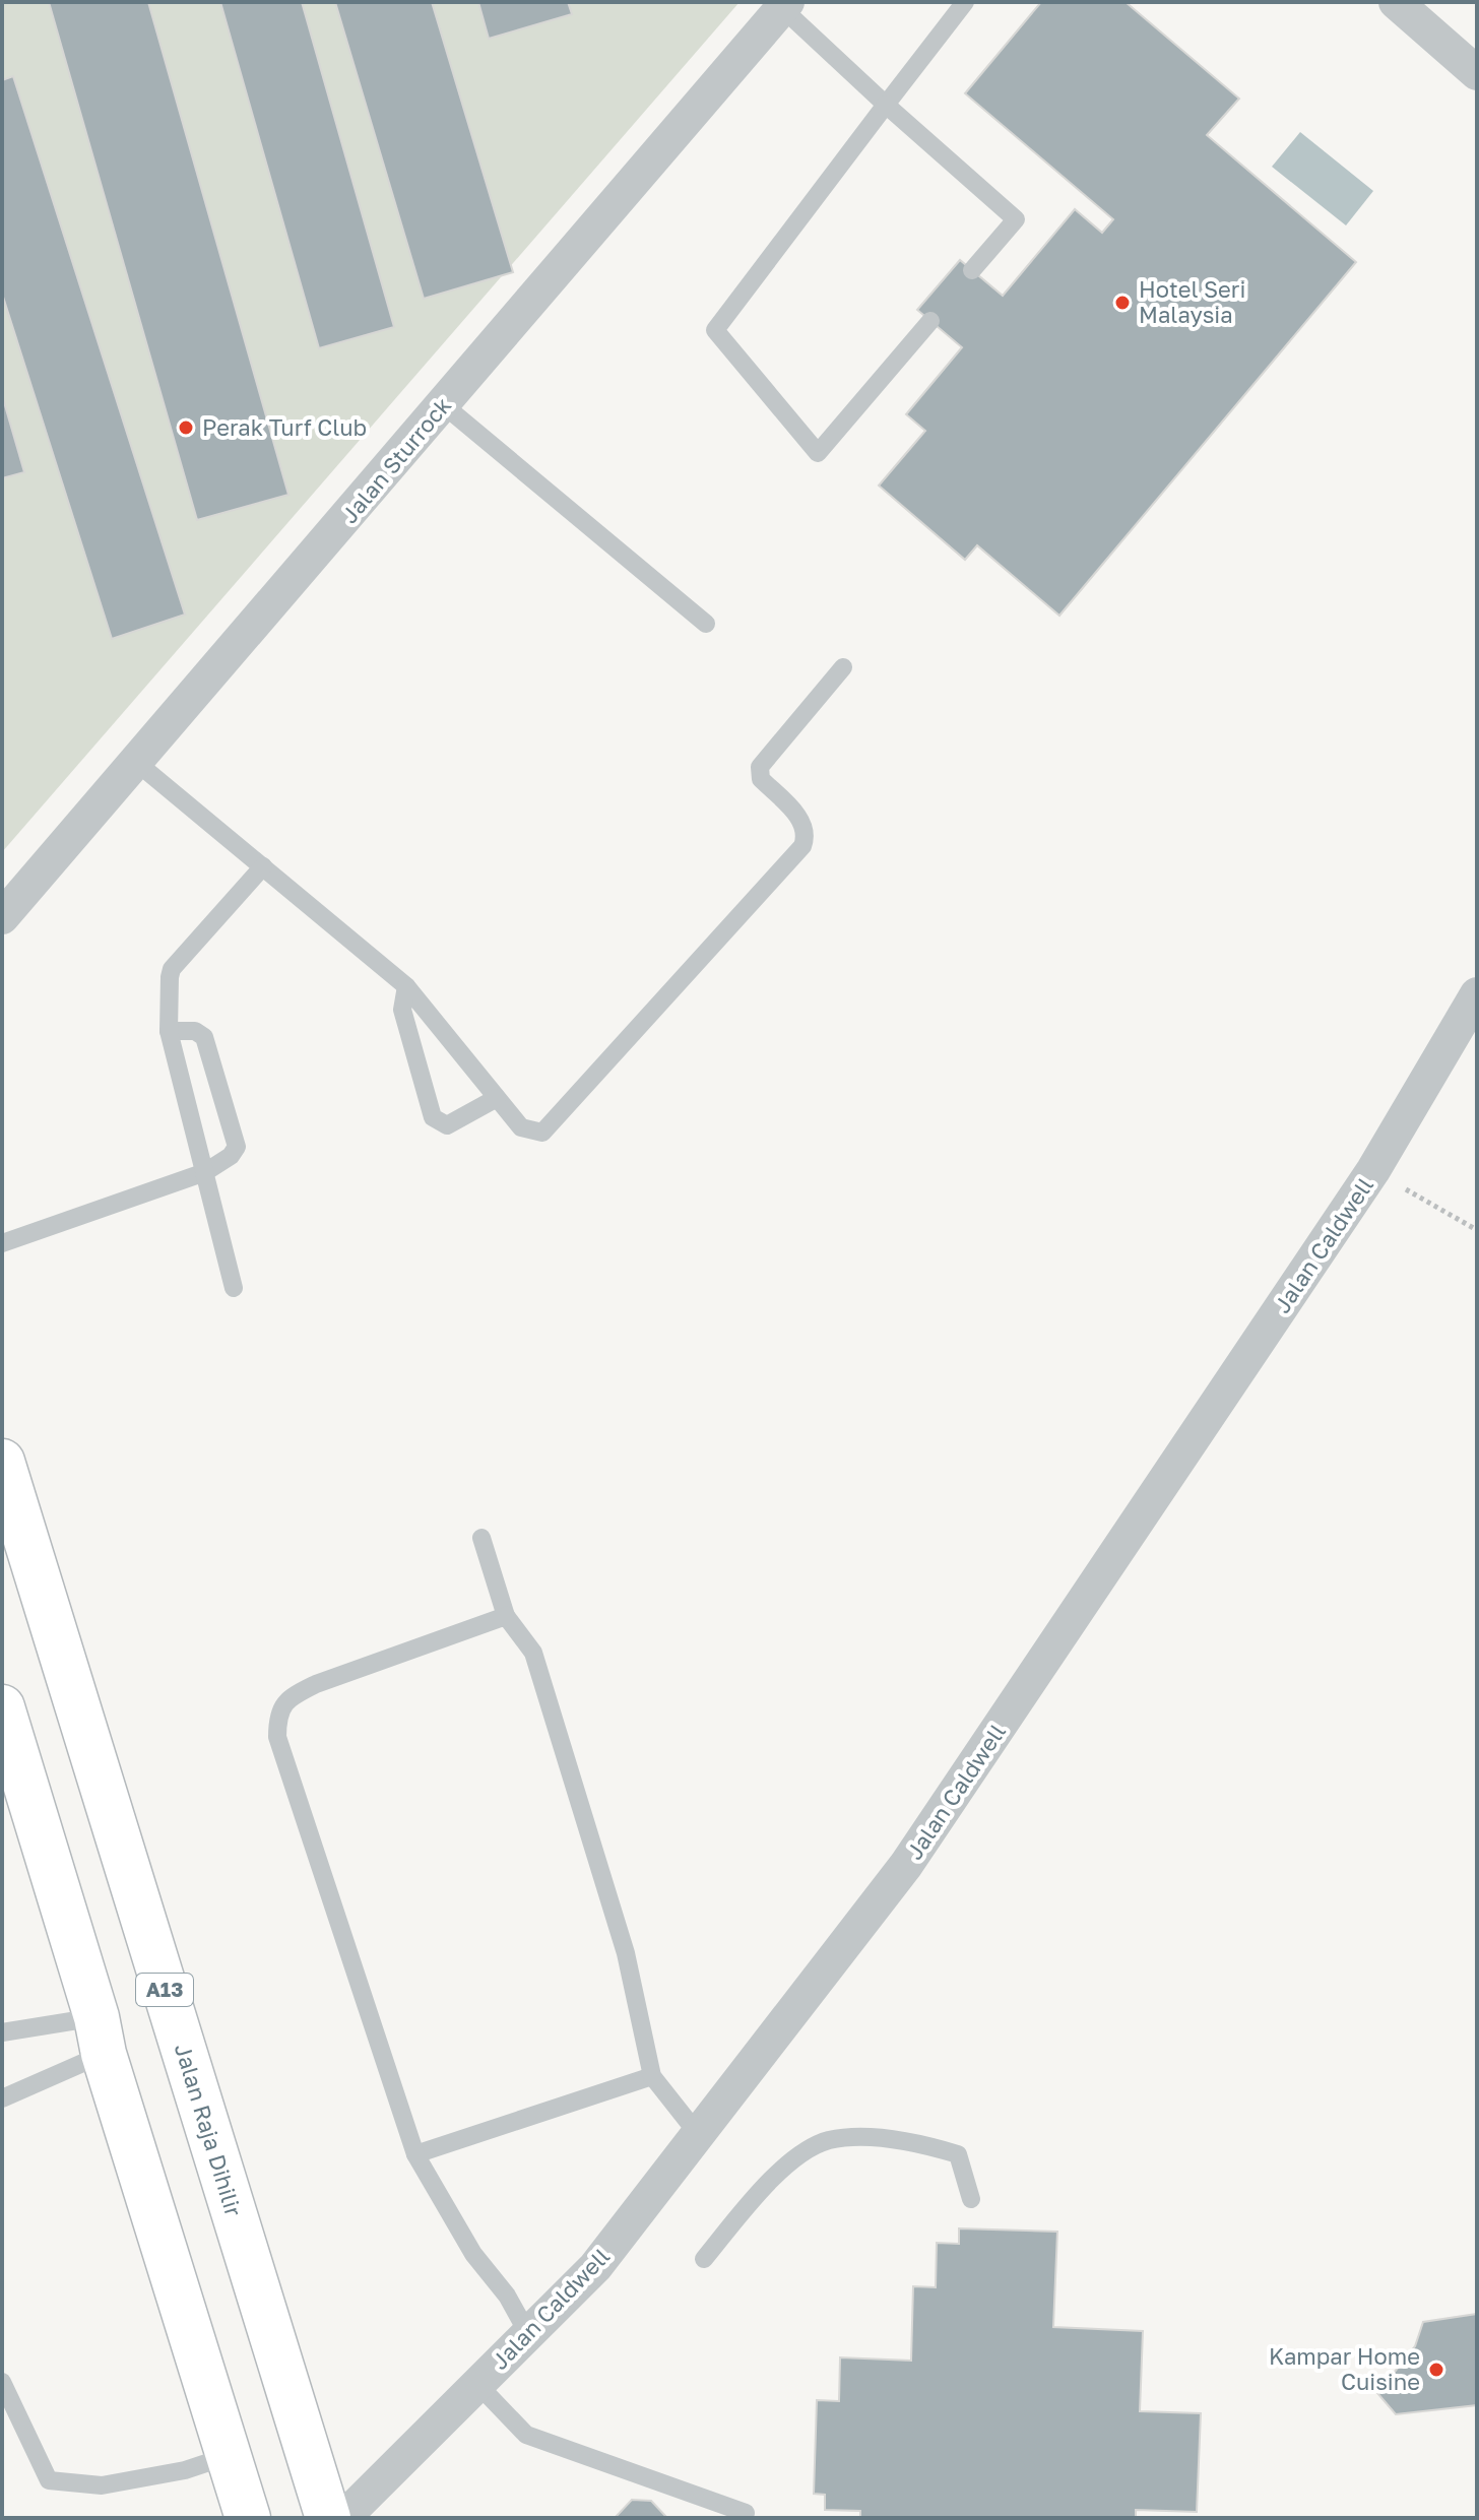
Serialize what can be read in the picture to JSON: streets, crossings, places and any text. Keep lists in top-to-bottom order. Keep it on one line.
{"streets":{"main road":["A13","Jalan Raja Dihilir"],"street":["Jalan Sturrock","Jalan Caldwell"]},"places":["Hotel Seri Malaysia","Perak Turf Club","Kampar Home Cuisine"]}
